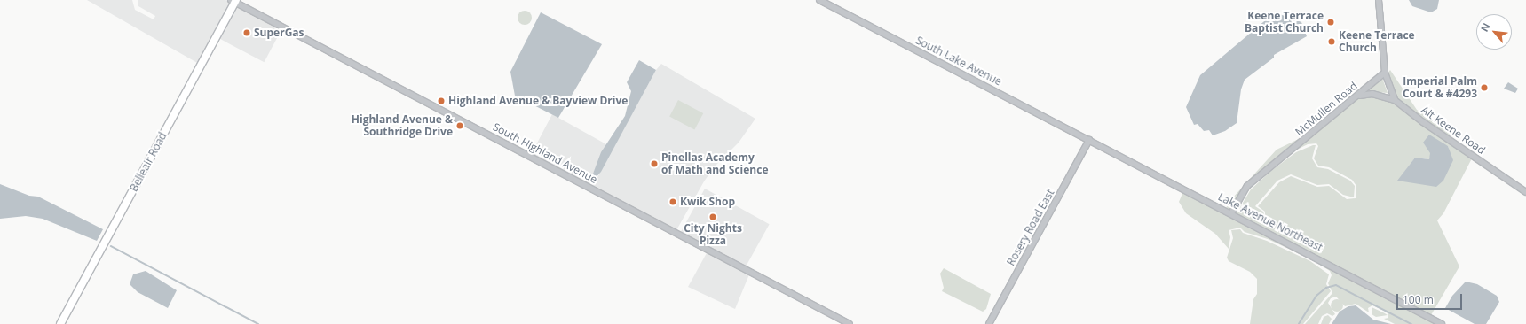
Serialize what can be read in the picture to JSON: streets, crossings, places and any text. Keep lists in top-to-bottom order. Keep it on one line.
{"streets":{"main road":["Belleair Road"],"street":["South Lake Avenue","McMullen Road","Alt Keene Road","South Highland Avenue","Lake Avenue Northeast","Rosery Road East"]},"crossings":[["South Lake Avenue","Lake Avenue Northeast"],["South Lake Avenue","Rosery Road East"],["McMullen Road","Alt Keene Road"],["McMullen Road","Lake Avenue Northeast"],["South Highland Avenue","Belleair Road"],["Lake Avenue Northeast","Rosery Road East"]],"places":["Keene Terrace Baptist Church","SuperGas","Keene Terrace Church","Imperial Palm Court & #4293","Highland Avenue & Bayview Drive","Highland Avenue & Southridge Drive","Pinellas Academy of Math and Science","Kwik Shop","City Nights Pizza"],"scale_bar":"100 m","north":"top left"}
